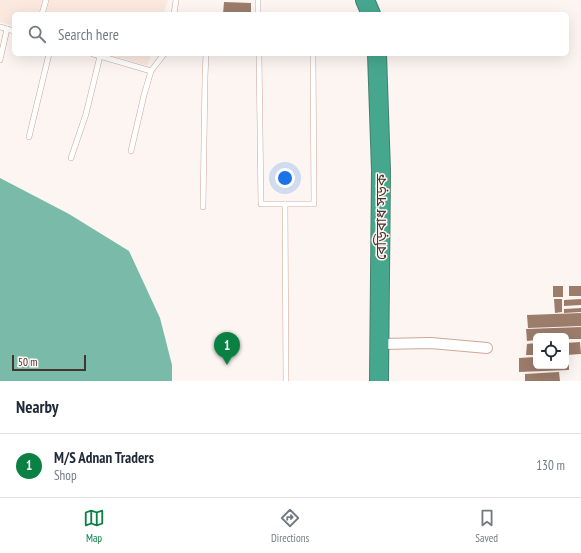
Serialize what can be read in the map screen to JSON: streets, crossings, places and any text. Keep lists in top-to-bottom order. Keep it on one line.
{"streets":{"highway":["বেড়িবাধ সড়ক"]},"scale_bar":"50 m","page":{"search":"Search here","pins":"1","scale":"50 m","heading":"Nearby","list":[{"mark":"1","name":"M/S Adnan Traders","note":"Shop","value":"130 m"}],"nav":["Map","Directions","Saved"]}}
